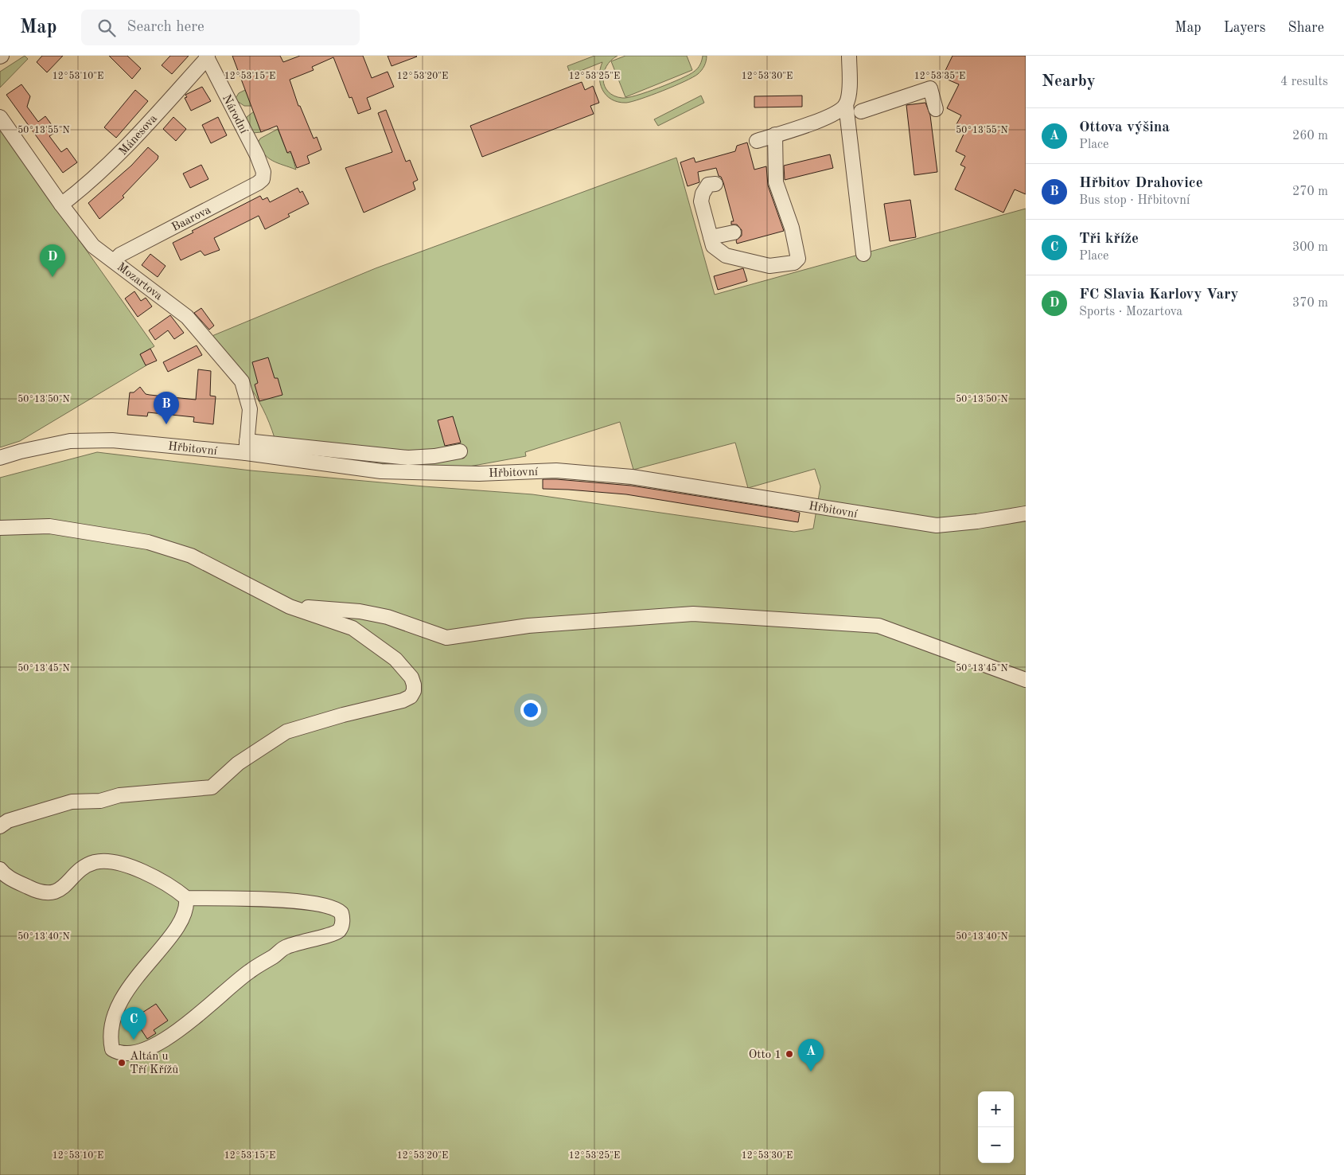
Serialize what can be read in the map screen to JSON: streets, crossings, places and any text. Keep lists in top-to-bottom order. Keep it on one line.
{"streets":{"street":["Národní","Mánesova","Baarova","Mozartova","Hřbitovní"]},"crossings":[["Národní","Mánesova"],["Národní","Baarova"],["Mánesova","Mozartova"],["Baarova","Mozartova"],["Mozartova","Hřbitovní"]],"places":["Otto 1","Altán u Tří Křížů"],"page":{"header":"Map","search":"Search here","nav":["Map","Layers","Share"],"heading":["Nearby","4 results"],"list":[{"mark":"A","name":"Ottova výšina","note":"Place","value":"260 m"},{"mark":"B","name":"Hřbitov Drahovice","note":"Bus stop · Hřbitovní","value":"270 m"},{"mark":"C","name":"Tři kříže","note":"Place","value":"300 m"},{"mark":"D","name":"FC Slavia Karlovy Vary","note":"Sports · Mozartova","value":"370 m"}],"pins":["D","B","C","A"],"map_buttons":["+","−"]},"coordinates":["12°53'10\"E","12°53'15\"E","12°53'20\"E","12°53'25\"E","12°53'30\"E","12°53'35\"E","50°13'55\"N","50°13'50\"N","50°13'45\"N","50°13'40\"N"]}
